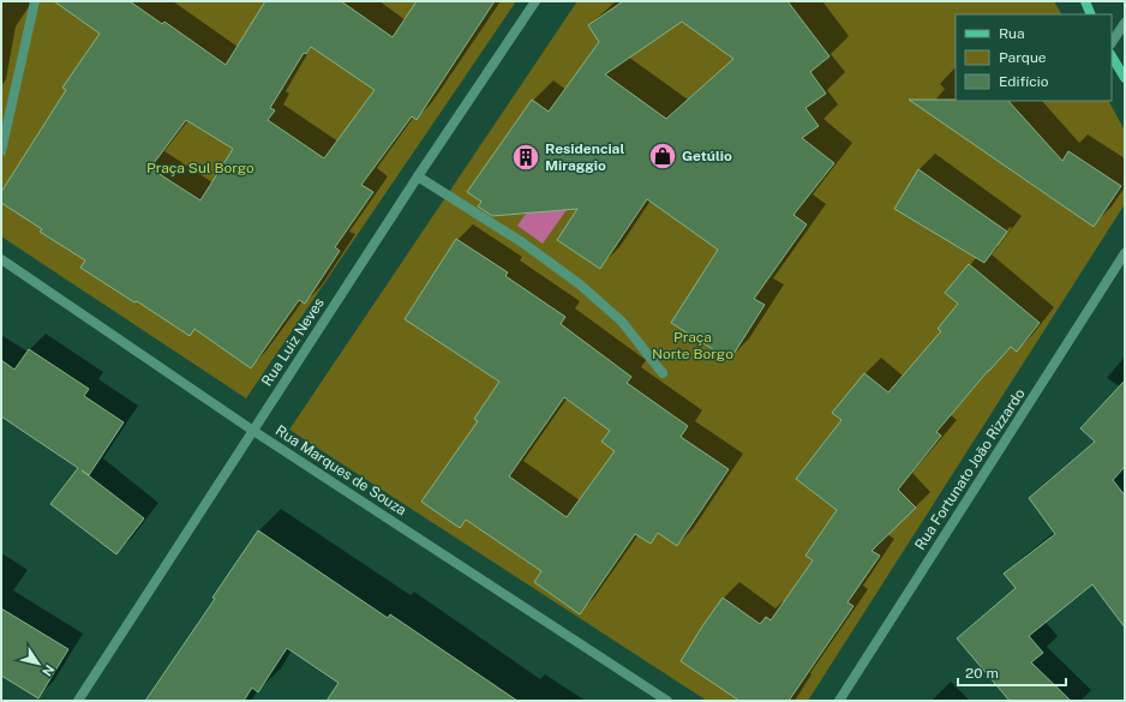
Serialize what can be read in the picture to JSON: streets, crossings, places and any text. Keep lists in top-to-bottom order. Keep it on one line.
{"streets":{"street":["Rua Luiz Neves","Rua Fortunato João Rizzardo","Rua Marques de Souza"]},"crossings":[["Rua Luiz Neves","Rua Marques de Souza"]],"parks":["Praça Sul Borgo","Praça Norte Borgo"],"places":{"shop":["Getúlio"],"building":["Residencial Miraggio"]},"legend":["Rua","Parque","Edifício"],"scale_bar":"20 m","north":"bottom right"}
